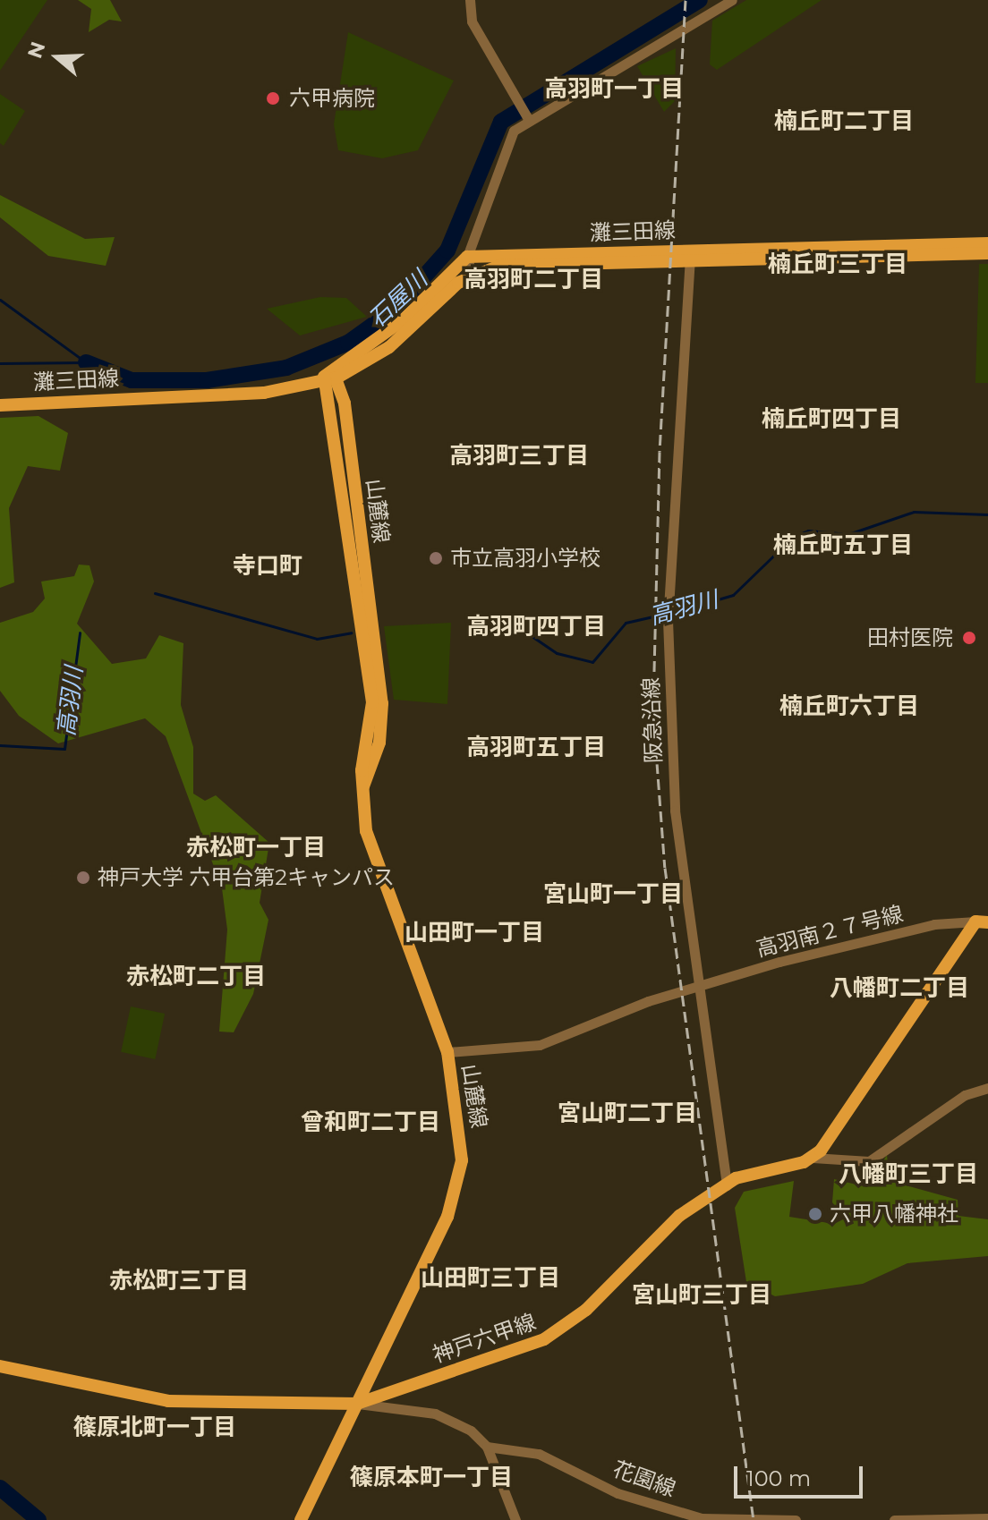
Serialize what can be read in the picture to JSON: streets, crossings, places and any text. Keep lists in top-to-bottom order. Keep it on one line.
{"streets":{"main road":["灘三田線","山麓線","神戸六甲線"],"street":["阪急沿線","高羽南２７号線","花園線"]},"crossings":[["灘三田線","山麓線"],["灘三田線","阪急沿線"],["山麓線","高羽南２７号線"],["山麓線","神戸六甲線"],["阪急沿線","高羽南２７号線"],["阪急沿線","神戸六甲線"]],"districts":["高羽町一丁目","楠丘町二丁目","楠丘町三丁目","高羽町二丁目","楠丘町四丁目","高羽町三丁目","楠丘町五丁目","寺口町","高羽町四丁目","楠丘町六丁目","高羽町五丁目","赤松町一丁目","宮山町一丁目","山田町一丁目","赤松町二丁目","八幡町二丁目","宮山町二丁目","曾和町二丁目","八幡町三丁目","山田町三丁目","赤松町三丁目","宮山町三丁目","篠原北町一丁目","篠原本町一丁目"],"water":["石屋川","高羽川"],"places":["六甲病院","市立高羽小学校","田村医院","神戸大学 六甲台第2キャンパス","六甲八幡神社"],"scale_bar":"100 m","north":"left"}
